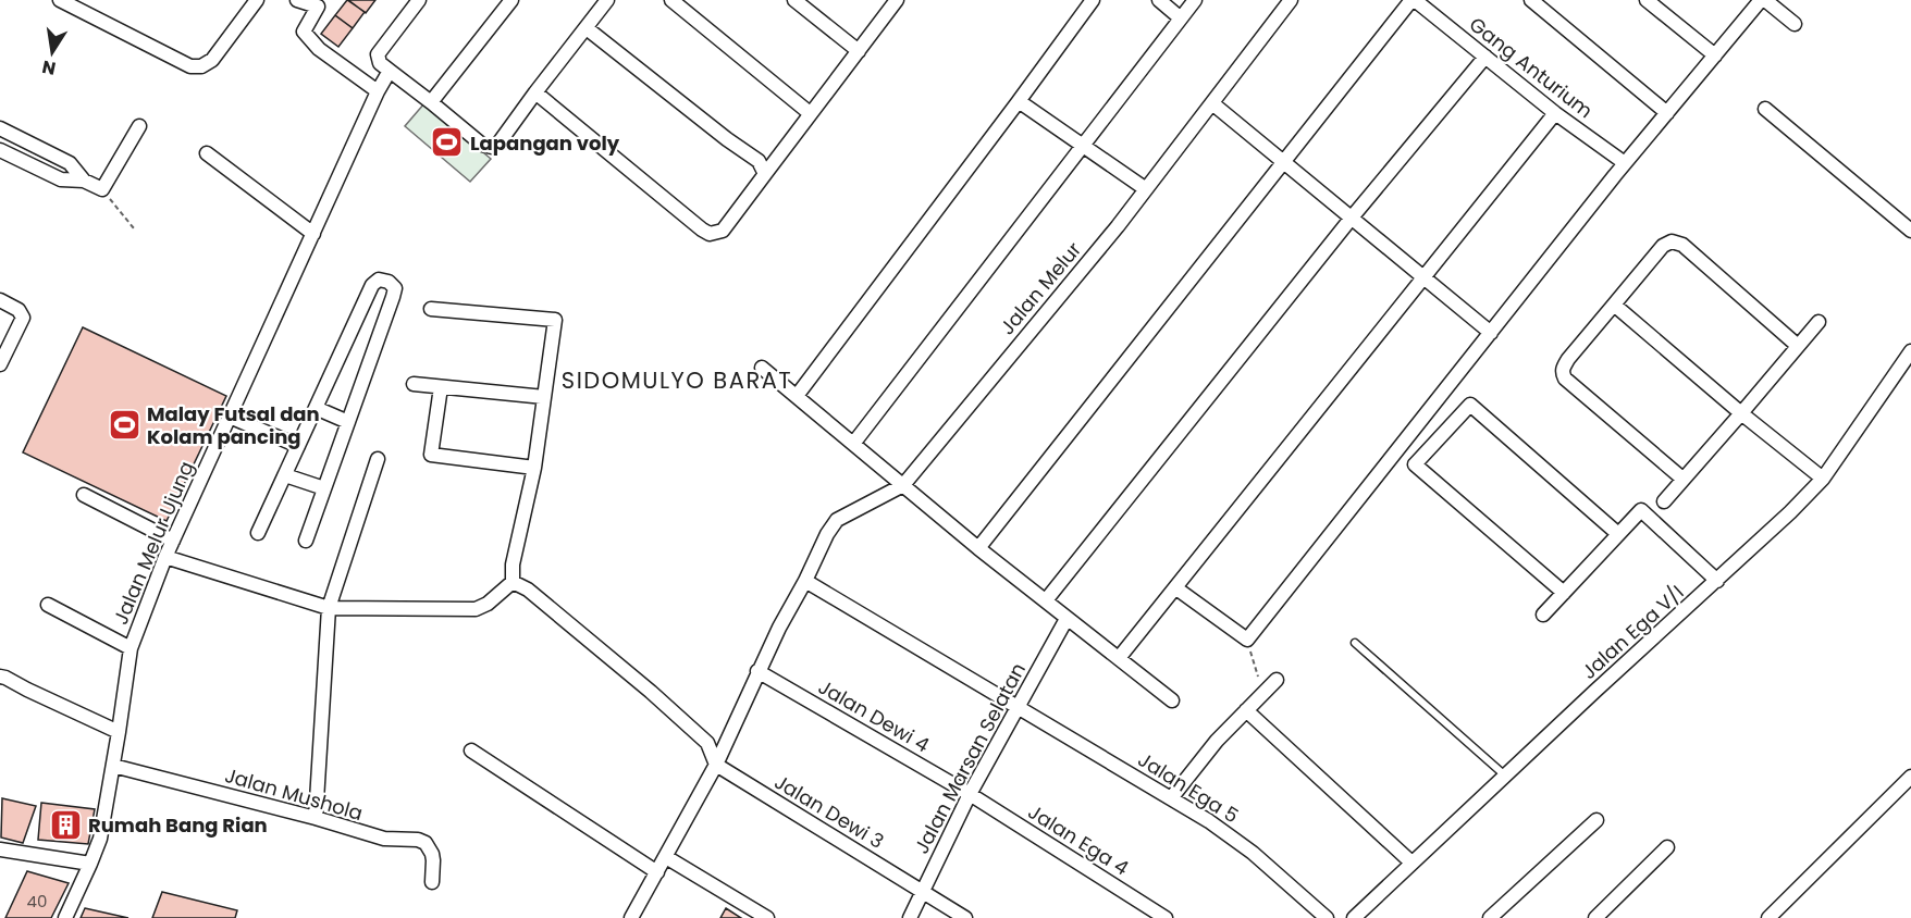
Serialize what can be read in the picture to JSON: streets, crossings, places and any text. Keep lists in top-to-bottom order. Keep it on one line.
{"streets":{"street":["Gang Anturium","Jalan Melur","Jalan Melur Ujung","Jalan Ega V/I","Jalan Dewi 4","Jalan Marsan Selatan","Jalan Ega 5","Jalan Mushola","Jalan Dewi 3","Jalan Ega 4"]},"crossings":[["Jalan Melur","Jalan Dewi 4"],["Jalan Melur","Jalan Ega 5"],["Jalan Melur","Jalan Dewi 3"],["Jalan Melur Ujung","Jalan Mushola"],["Jalan Dewi 4","Jalan Marsan Selatan"],["Jalan Dewi 4","Jalan Ega 4"],["Jalan Marsan Selatan","Jalan Ega 5"],["Jalan Marsan Selatan","Jalan Dewi 3"],["Jalan Marsan Selatan","Jalan Ega 4"]],"districts":["SIDOMULYO BARAT"],"places":{"sports":["Lapangan voly","Malay Futsal dan Kolam pancing"],"building":["Rumah Bang Rian"]},"house_numbers":["40"],"north":"bottom"}
